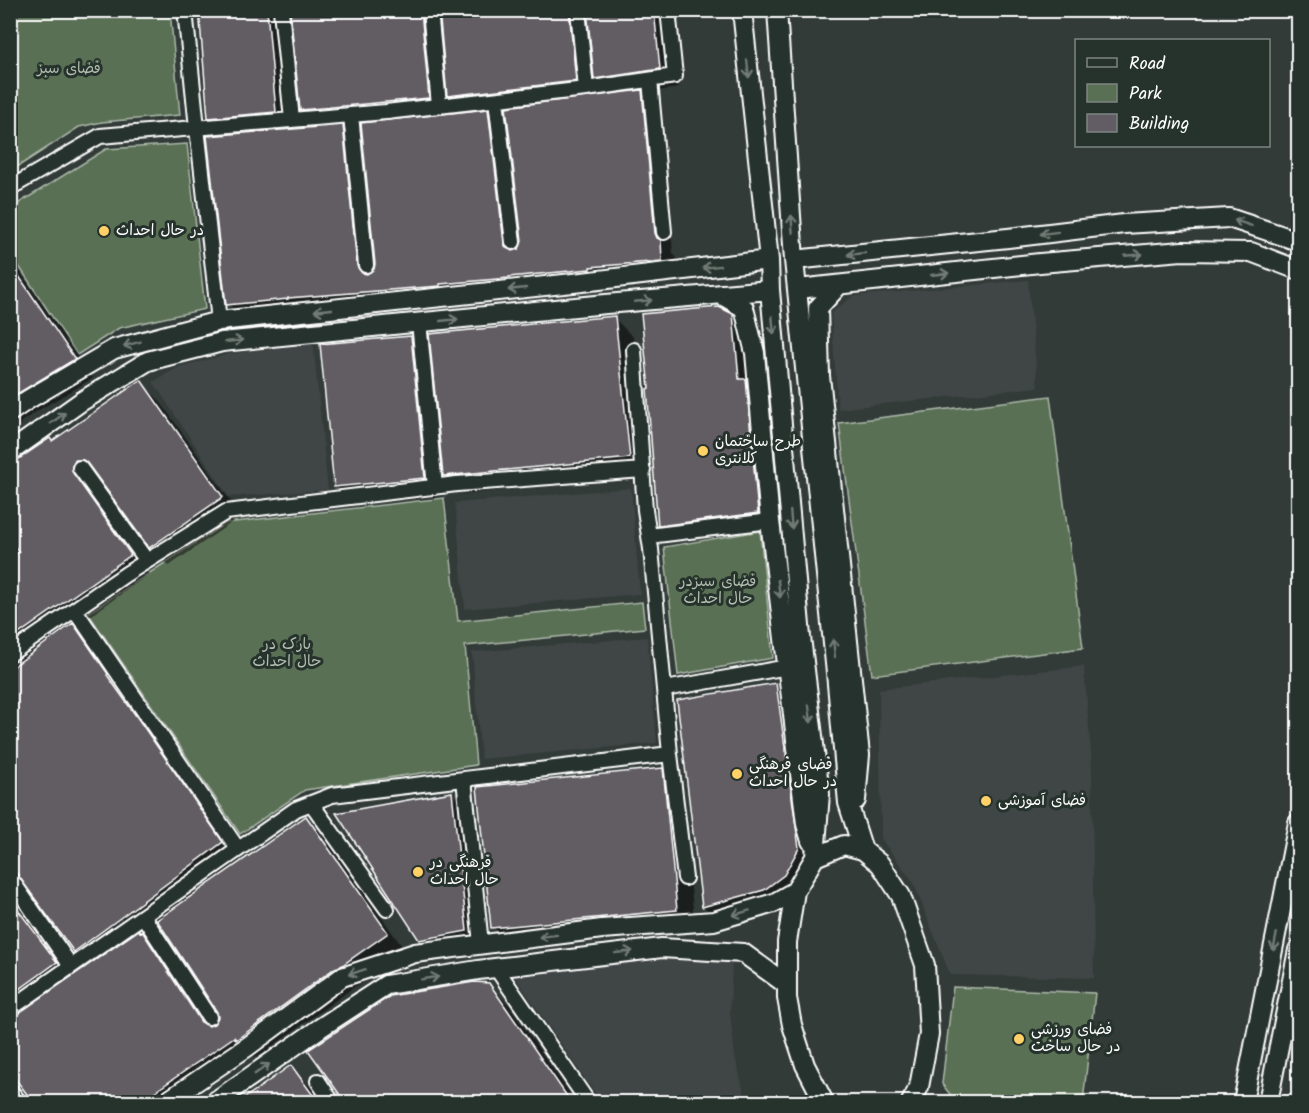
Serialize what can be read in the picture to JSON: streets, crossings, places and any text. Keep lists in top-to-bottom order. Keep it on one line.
{"parks":["فضای سبز","فضای سبزدر حال احداث","پارک در حال احداث"],"places":["در حال احداث","طرح ساختمان کلانتری","فضای فرهنگی در حال احداث","فضای آموزشی","فرهنگی در حال احداث","فضای ورزشی در حال ساخت"],"legend":["Road","Park","Building"]}
